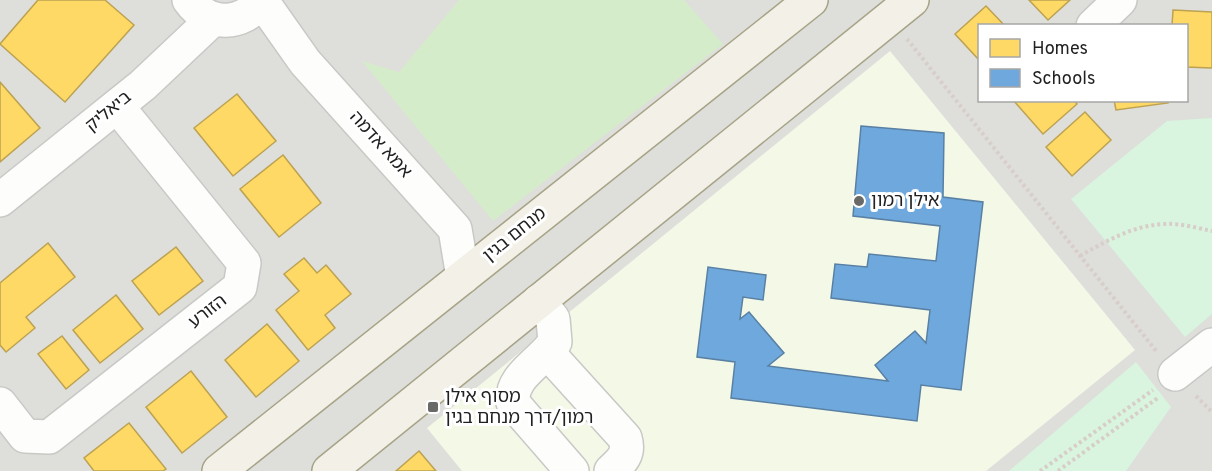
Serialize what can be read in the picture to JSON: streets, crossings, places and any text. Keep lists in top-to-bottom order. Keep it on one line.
{"streets":{"main road":["מנחם בגין"],"street":["ביאליק","אמא אדמה","הזורע"]},"crossings":[["ביאליק","אמא אדמה"],["ביאליק","הזורע"]],"places":{"other":["אילן רמון"],"transit":["מסוף אילן רמון/דרך מנחם בגין"]},"legend":["Homes","Schools"]}
